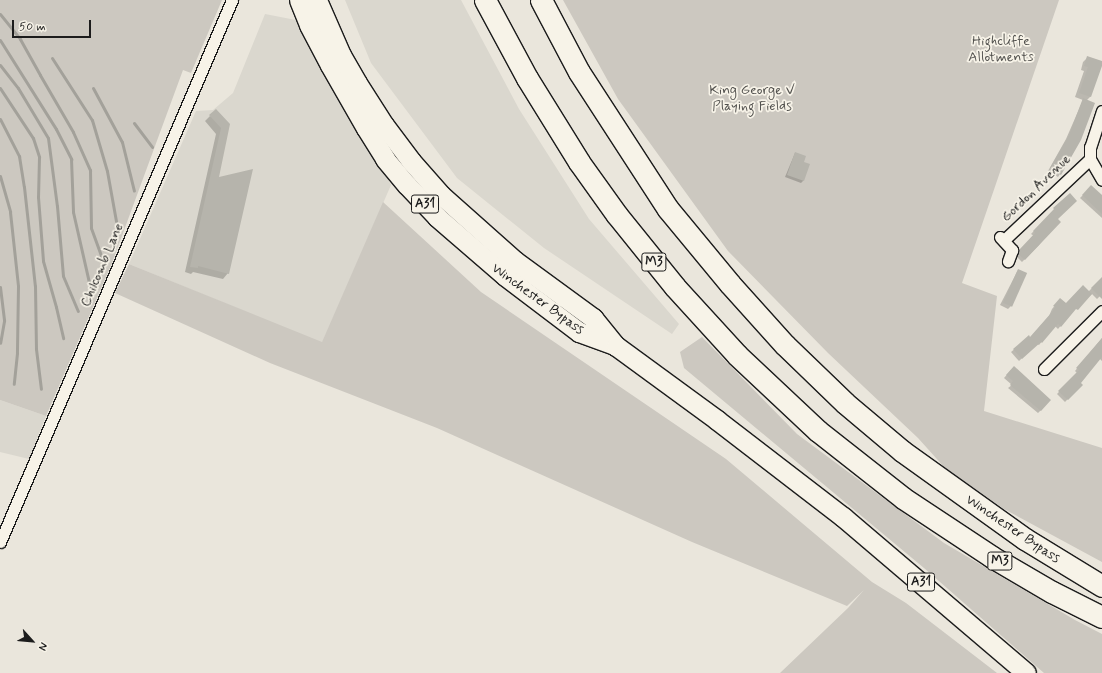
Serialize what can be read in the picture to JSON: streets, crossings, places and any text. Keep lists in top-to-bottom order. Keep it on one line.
{"streets":{"highway":["A31","M3","Winchester Bypass"],"street":["Gordon Avenue","Chilcomb Lane"]},"crossings":[["A31","Winchester Bypass"]],"parks":["Highcliffe Allotments","King George V Playing Fields"],"scale_bar":"50 m","north":"bottom right"}
